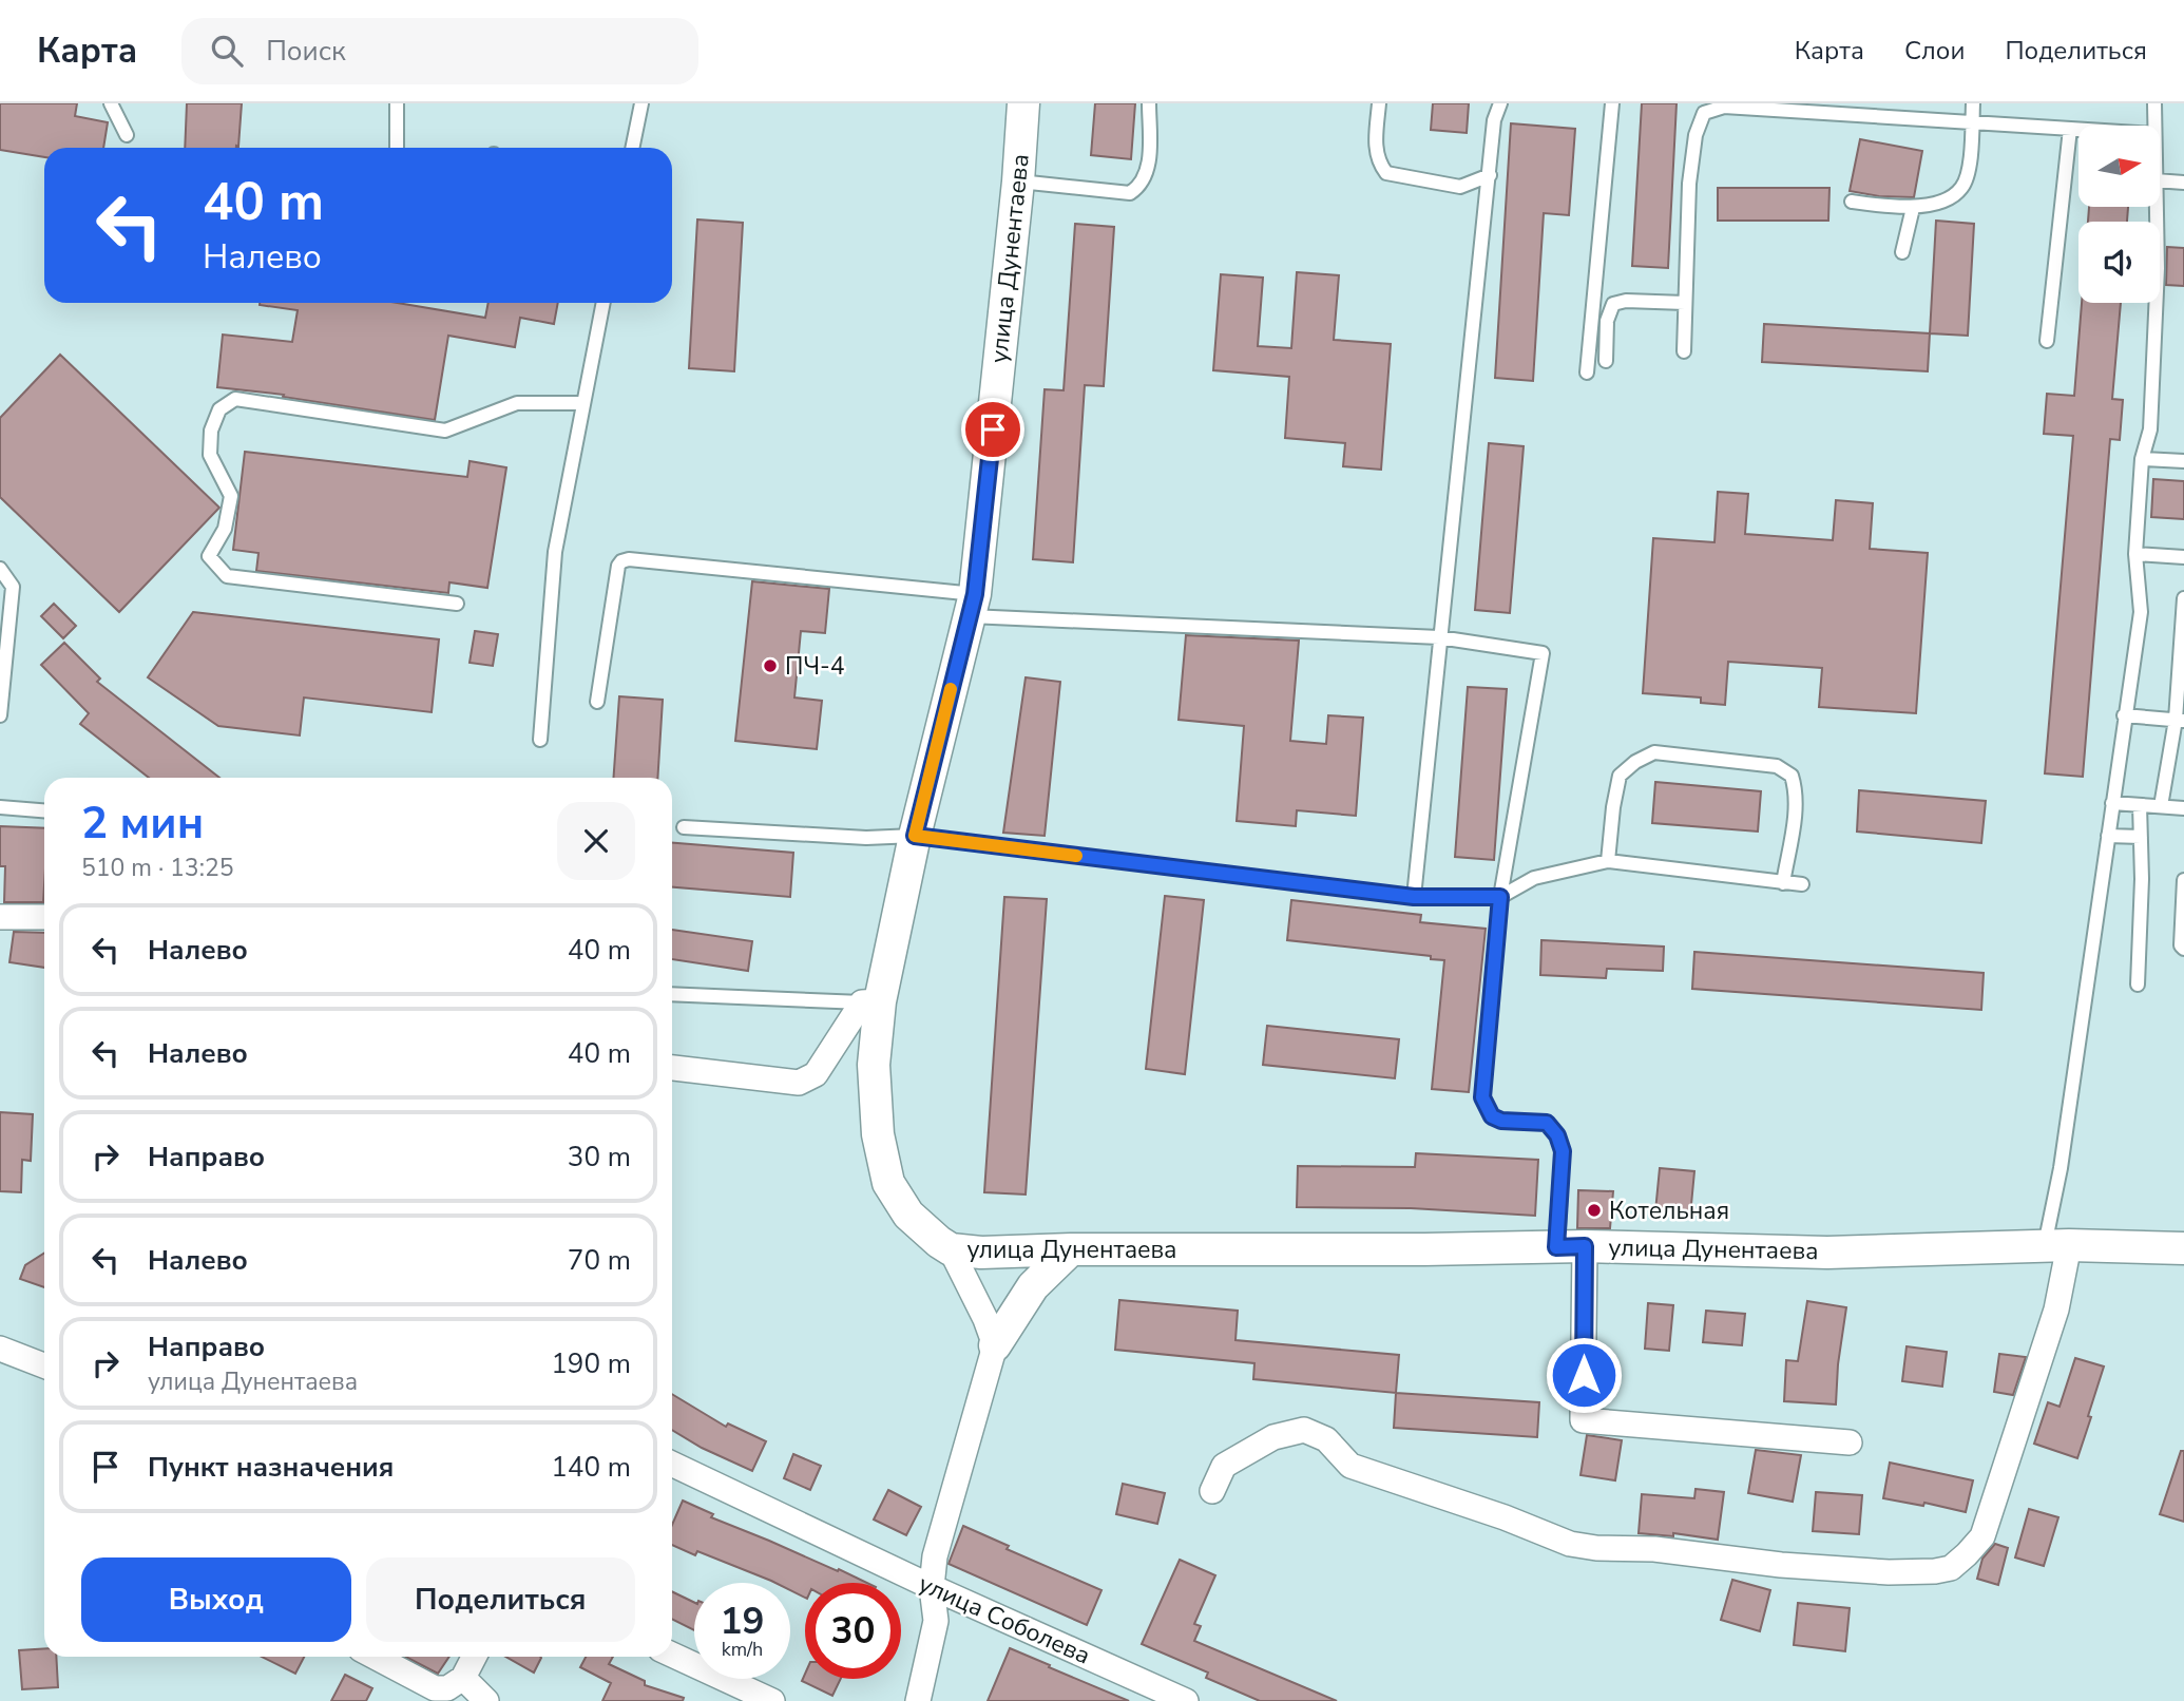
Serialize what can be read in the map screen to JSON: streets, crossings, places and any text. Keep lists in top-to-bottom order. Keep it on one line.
{"streets":{"street":["улица Дунентаева","улица Соболева"]},"places":["ПЧ-4","Котельная"],"north":"right","page":{"header":"Карта","search":"Поиск","nav":["Карта","Слои","Поделиться"],"turn":["40 m","Налево"],"heading":["2 мин","510 m · 13:25"],"list":[{"name":"Налево","value":"40 m"},{"name":"Налево","value":"40 m"},{"name":"Направо","value":"30 m"},{"name":"Налево","value":"70 m"},{"name":"Направо","note":"улица Дунентаева","value":"190 m"},{"name":"Пункт назначения","value":"140 m"}],"buttons":["Выход","Поделиться"],"speed":"19 km/h","limit":"30"}}
